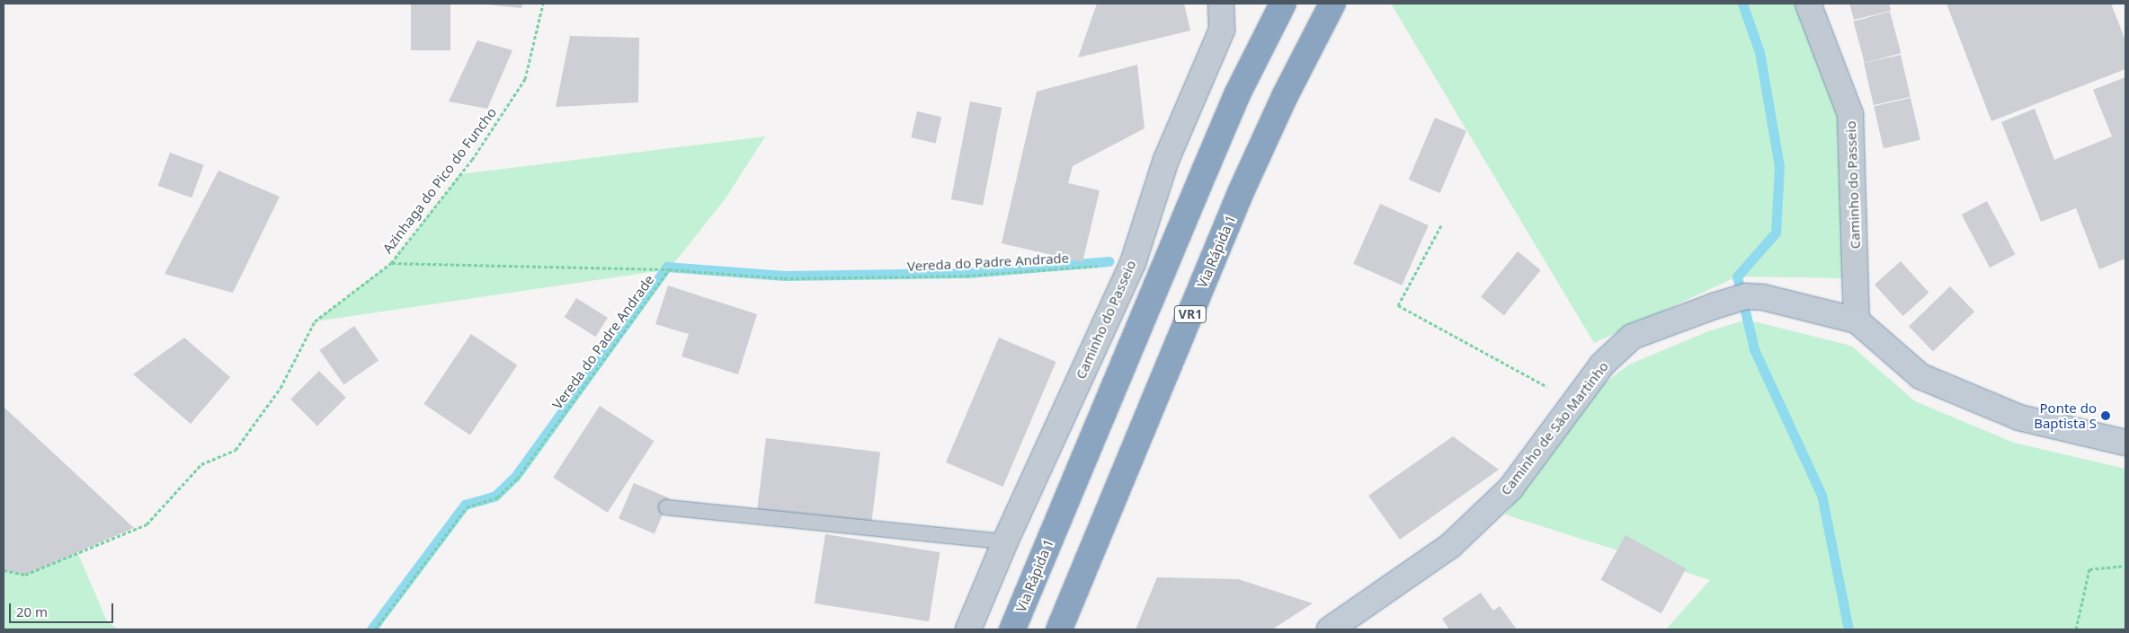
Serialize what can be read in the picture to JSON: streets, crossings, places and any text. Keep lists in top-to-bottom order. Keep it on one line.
{"streets":{"highway":["Via Rápida 1","VR1"],"street":["Caminho do Passeio","Caminho de São Martinho"],"path":["Azinhaga do Pico do Funcho","Vereda do Padre Andrade"]},"crossings":[["Caminho do Passeio","Vereda do Padre Andrade"],["Caminho do Passeio","Caminho de São Martinho"]],"places":["Ponte do Baptista S"],"scale_bar":"20 m"}
